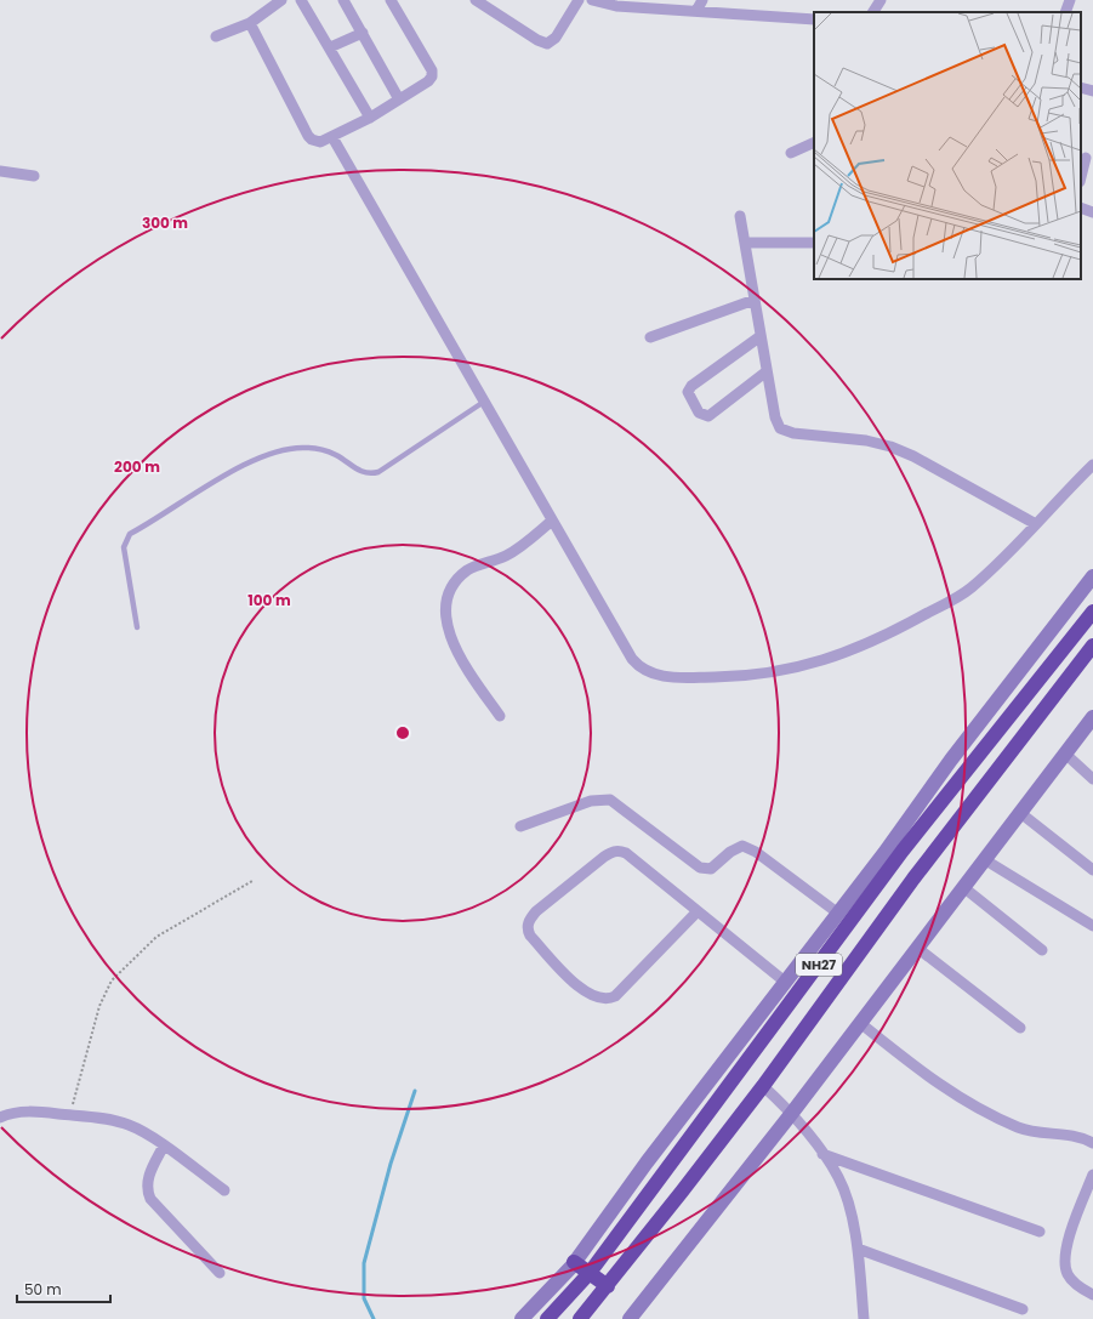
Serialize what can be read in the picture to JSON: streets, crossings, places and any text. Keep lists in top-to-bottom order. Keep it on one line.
{"streets":{"highway":["NH27"]},"scale_bar":"50 m","rings":["300 m","200 m","100 m"]}
